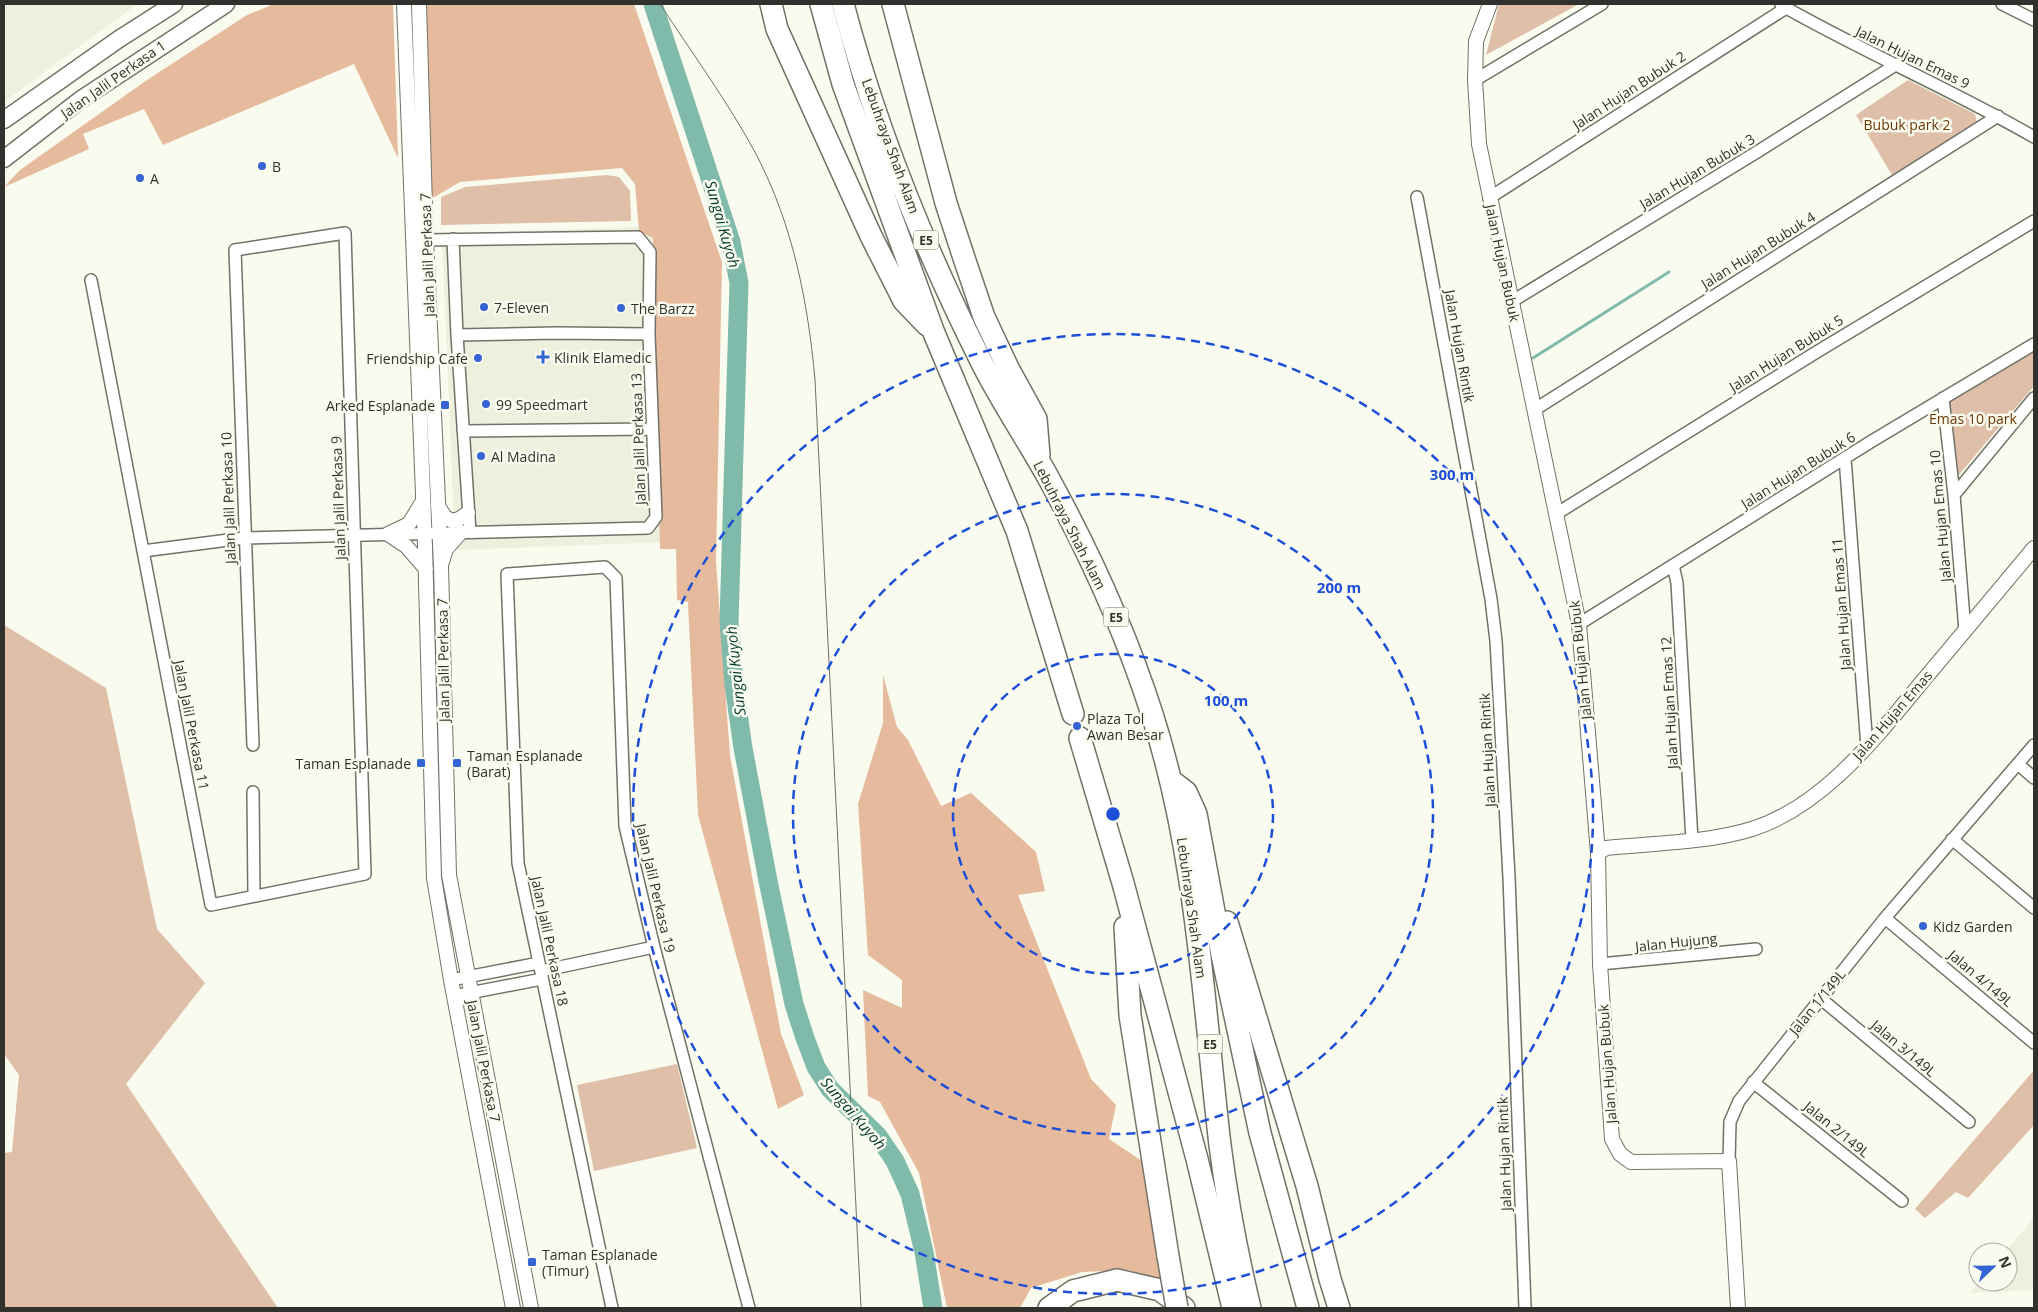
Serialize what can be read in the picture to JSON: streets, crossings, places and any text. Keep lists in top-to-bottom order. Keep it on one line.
{"streets":{"highway":["Lebuhraya Shah Alam","E5"],"main road":["Jalan Jalil Perkasa 1"],"street":["Jalan Hujan Emas 9","Jalan Hujan Bubuk 2","Jalan Hujan Bubuk 3","Jalan Hujan Bubuk 4","Jalan Jalil Perkasa 7","Jalan Hujan Bubuk","Jalan Hujan Rintik","Jalan Hujan Bubuk 5","Jalan Jalil Perkasa 13","Jalan Hujan Bubuk 6","Jalan Jalil Perkasa 10","Jalan Jalil Perkasa 9","Jalan Hujan Emas 10","Jalan Hujan Emas 11","Jalan Hujan Emas 12","Jalan Hujan Emas","Jalan Jalil Perkasa 11","Jalan Jalil Perkasa 19","Jalan Jalil Perkasa 18","Jalan Hujung","Jalan 4/149L","Jalan 1/149L","Jalan 3/149L","Jalan 2/149L"]},"crossings":[["Jalan Hujan Emas 9","Jalan Hujan Bubuk 2"],["Jalan Hujan Emas 9","Jalan Hujan Bubuk 3"],["Jalan Hujan Emas 9","Jalan Hujan Bubuk 4"],["Jalan Hujan Bubuk 2","Jalan Hujan Bubuk"],["Jalan Hujan Bubuk 3","Jalan Hujan Bubuk"],["Jalan Hujan Bubuk 4","Jalan Hujan Bubuk"],["Jalan Jalil Perkasa 7","Jalan Jalil Perkasa 13"],["Jalan Hujan Bubuk","Jalan Hujan Bubuk 5"],["Jalan Hujan Bubuk","Jalan Hujan Bubuk 6"],["Jalan Hujan Bubuk","Jalan Hujan Emas"],["Jalan Hujan Bubuk","Jalan Hujung"],["Jalan Hujan Bubuk","Jalan 1/149L"],["Jalan Jalil Perkasa 13","Jalan Jalil Perkasa 10"],["Jalan Jalil Perkasa 13","Jalan Jalil Perkasa 9"],["Jalan Jalil Perkasa 13","Jalan Jalil Perkasa 11"],["Jalan Hujan Bubuk 6","Jalan Hujan Emas 10"],["Jalan Hujan Bubuk 6","Jalan Hujan Emas 11"],["Jalan Hujan Bubuk 6","Jalan Hujan Emas 12"],["Jalan Jalil Perkasa 10","Jalan Jalil Perkasa 9"],["Jalan Jalil Perkasa 9","Jalan Jalil Perkasa 11"],["Jalan Hujan Emas 10","Jalan Hujan Emas"],["Jalan Hujan Emas 11","Jalan Hujan Emas"],["Jalan Hujan Emas 12","Jalan Hujan Emas"],["Jalan Jalil Perkasa 19","Jalan Jalil Perkasa 18"],["Jalan 4/149L","Jalan 1/149L"],["Jalan 1/149L","Jalan 3/149L"],["Jalan 1/149L","Jalan 2/149L"]],"water":["Sungai Kuyoh"],"parks":["Bubuk park 2","Emas 10 park"],"places":{"other":["B","A","7-Eleven","The Barzz","Friendship Cafe","99 Speedmart","Al Madina","Plaza Tol Awan Besar","Kidz Garden"],"health":["Klinik Elamedic"],"transit":["Arked Esplanade","Taman Esplanade","Taman Esplanade (Barat)","Taman Esplanade (Timur)"]},"north":"right","rings":["300 m","200 m","100 m"]}
